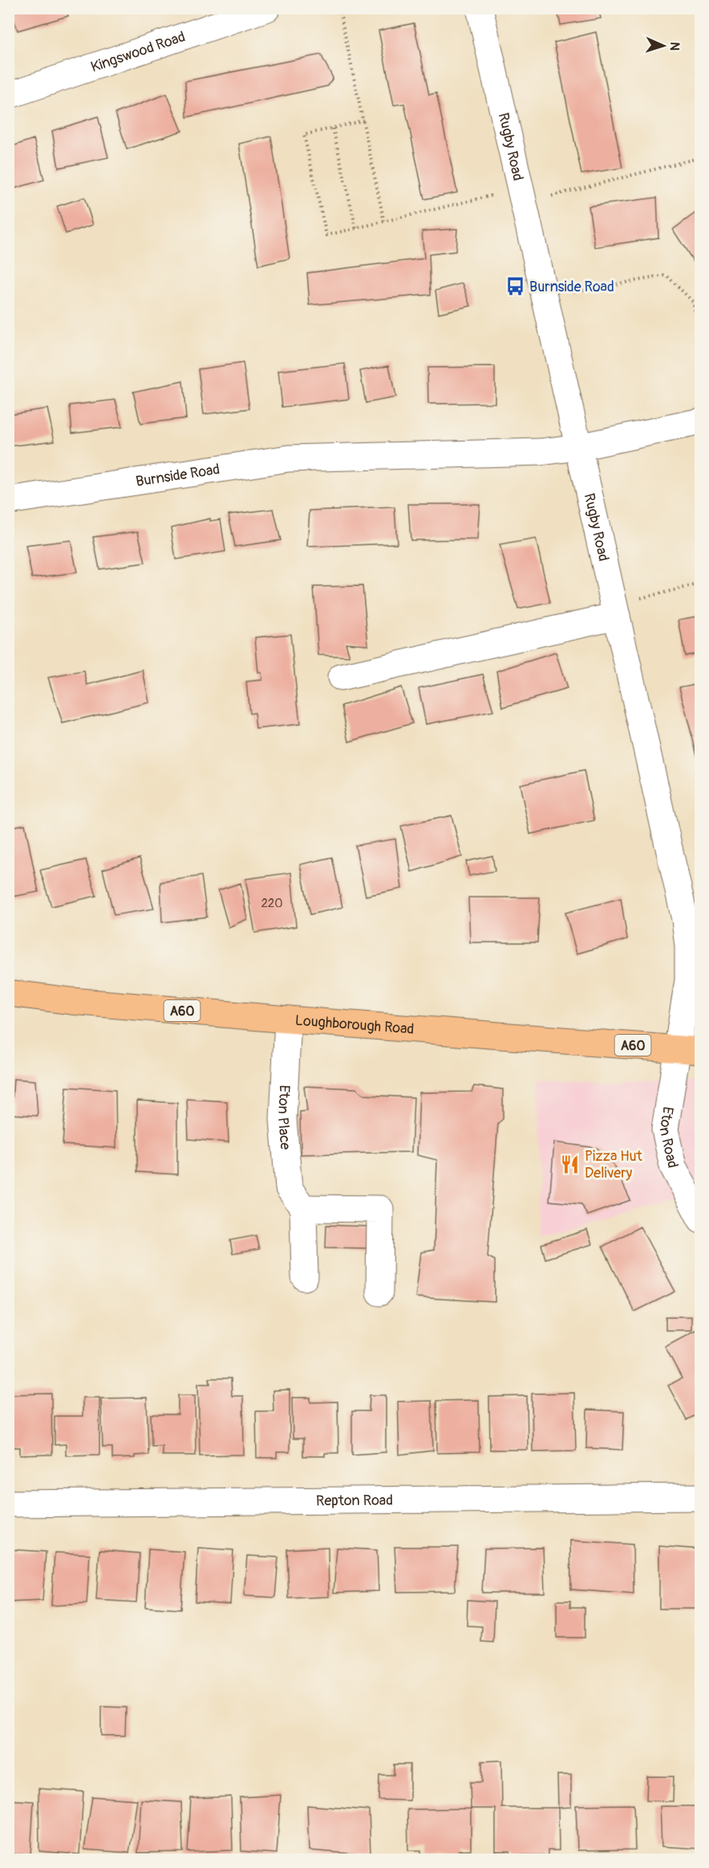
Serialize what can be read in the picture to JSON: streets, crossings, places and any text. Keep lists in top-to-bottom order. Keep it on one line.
{"streets":{"main road":["A60","Loughborough Road"],"street":["Kingswood Road","Rugby Road","Burnside Road","Eton Place","Eton Road","Repton Road"]},"crossings":[["Rugby Road","Burnside Road"],["Rugby Road","Loughborough Road"],["Rugby Road","Eton Road"],["Loughborough Road","Eton Place"],["Loughborough Road","Eton Road"]],"places":{"bus stop":["Burnside Road"],"restaurant":["Pizza Hut Delivery"]},"house_numbers":["220"],"north":"right"}
